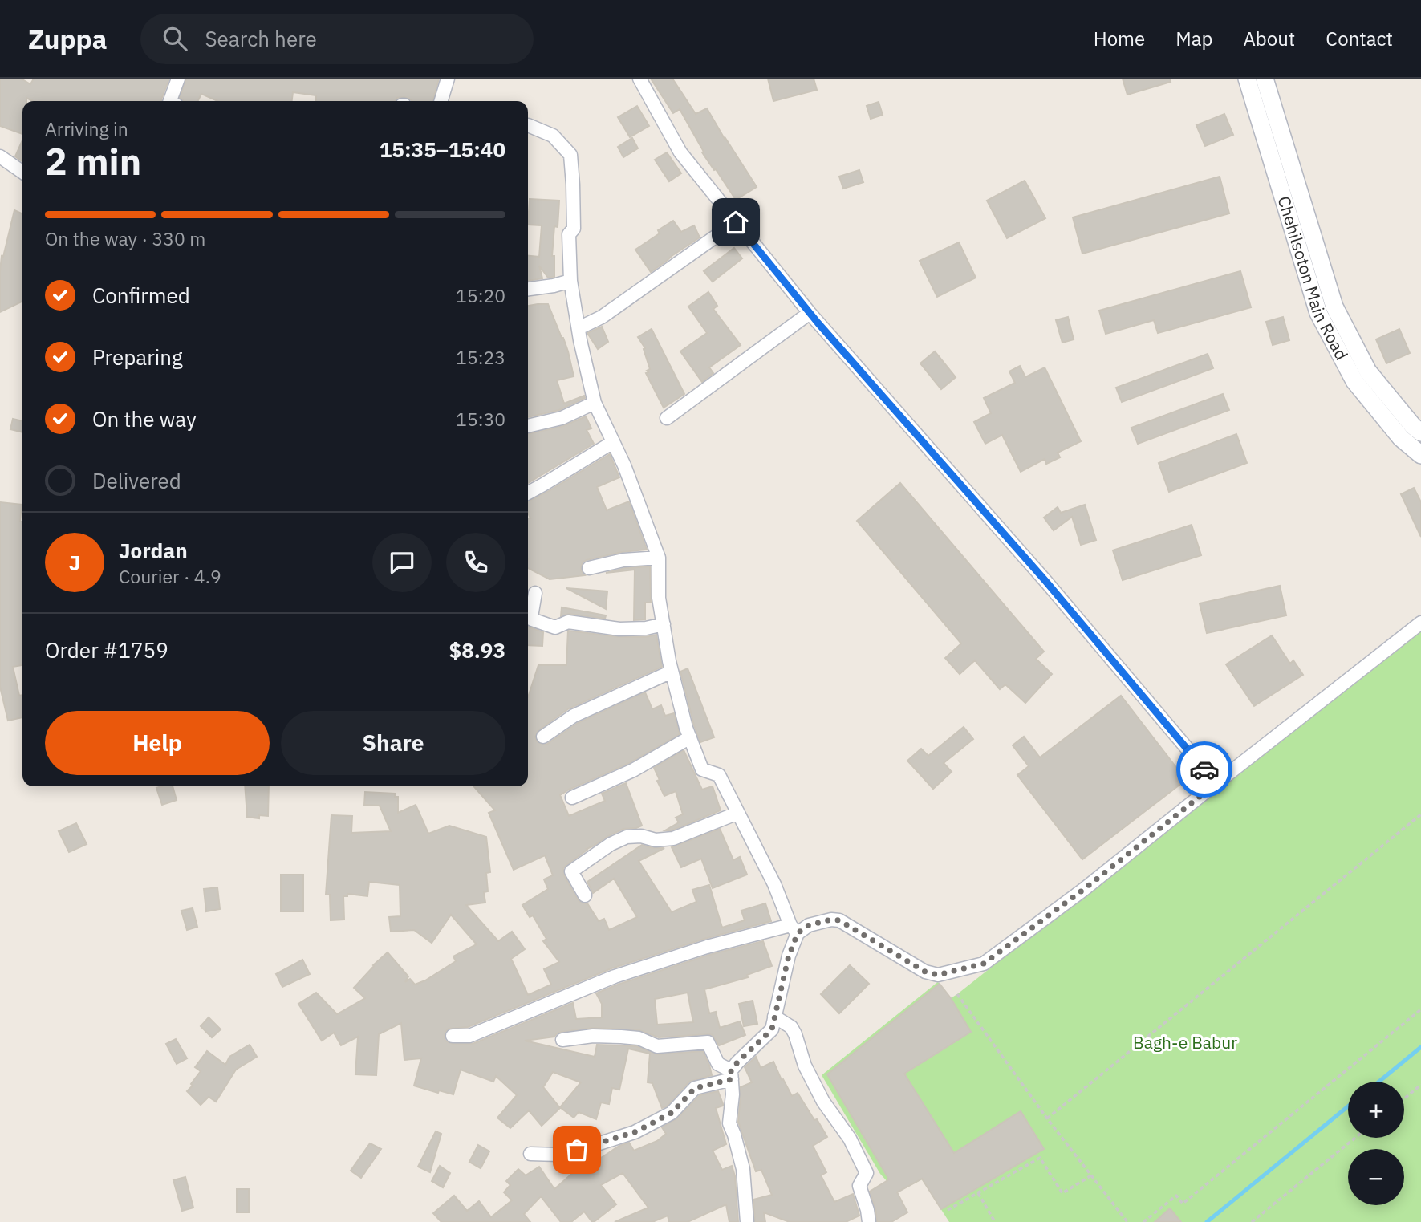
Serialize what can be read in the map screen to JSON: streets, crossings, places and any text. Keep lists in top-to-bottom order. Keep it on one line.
{"streets":{"main road":["Chehilsoton Main Road"]},"parks":["Bagh-e Babur"],"page":{"header":"Zuppa","search":"Search here","nav":["Home","Map","About","Contact"],"heading":["2 min","Arriving in","15:35–15:40"],"panel":["Jordan","Courier · 4.9","Order #1759","$8.93"],"bar":"On the way · 330 m","list":[["Confirmed","15:20"],["Preparing","15:23"],["On the way","15:30"],"Delivered"],"round":"J","buttons":["Help","Share"],"map_buttons":["+","−"]}}
